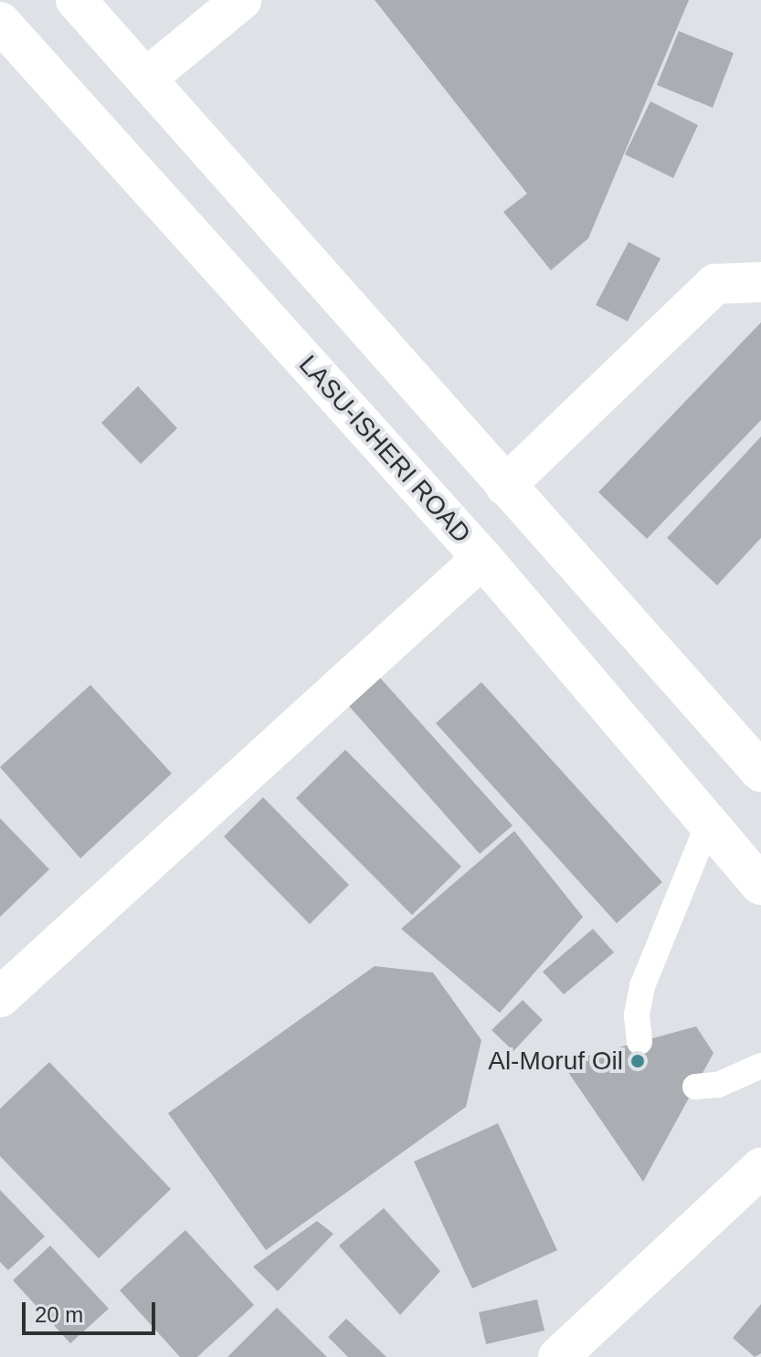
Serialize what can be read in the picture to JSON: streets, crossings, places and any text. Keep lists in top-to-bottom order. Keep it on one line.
{"streets":{"main road":["LASU-ISHERI ROAD"]},"places":["Al-Moruf Oil"],"scale_bar":"20 m"}
